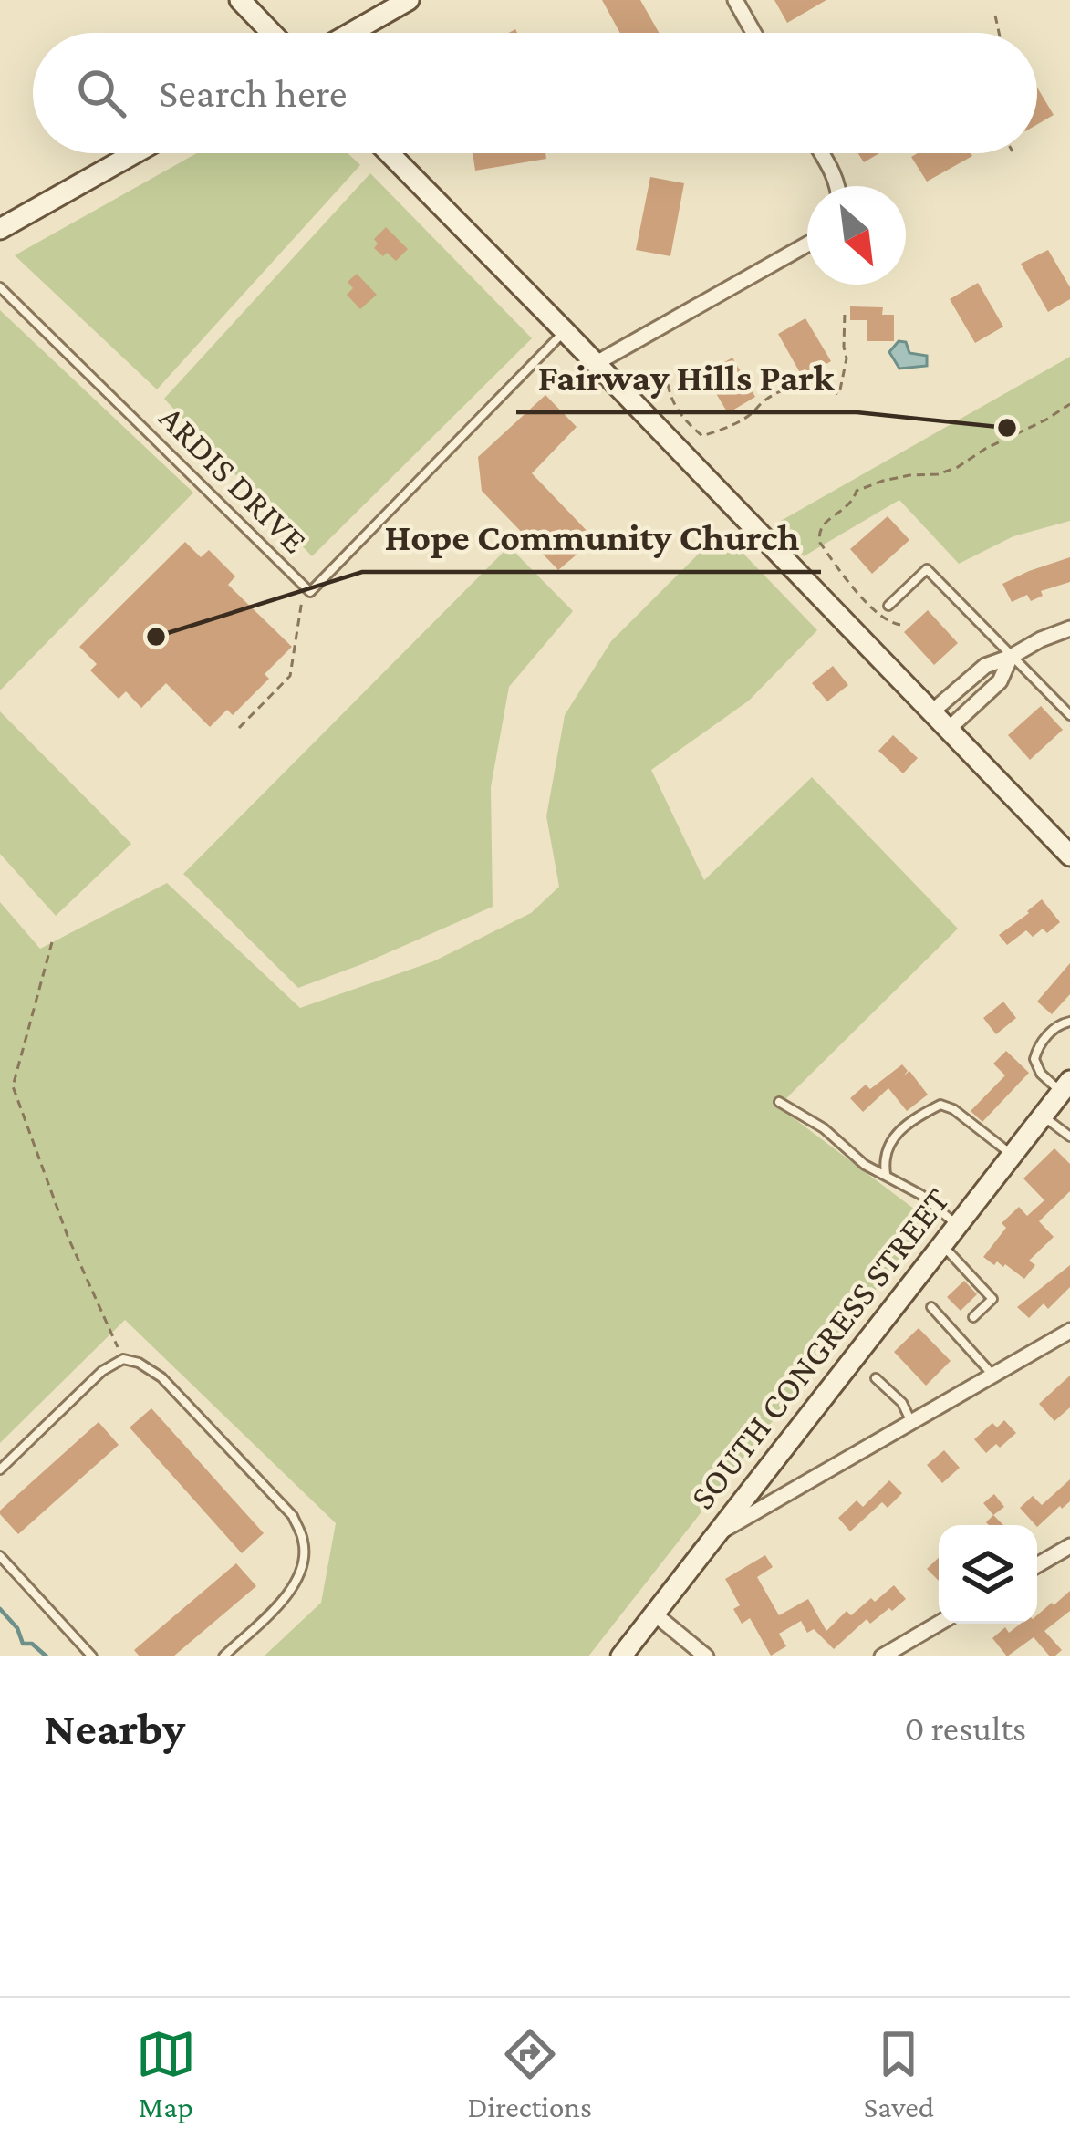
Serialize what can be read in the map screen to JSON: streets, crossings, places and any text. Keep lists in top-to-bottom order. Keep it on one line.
{"streets":{"main road":["SOUTH CONGRESS STREET"],"lane":["ARDIS DRIVE"]},"places":["Fairway Hills Park","Hope Community Church"],"north":"bottom right","page":{"search":"Search here","heading":["Nearby","0 results"],"nav":["Map","Directions","Saved"]}}
